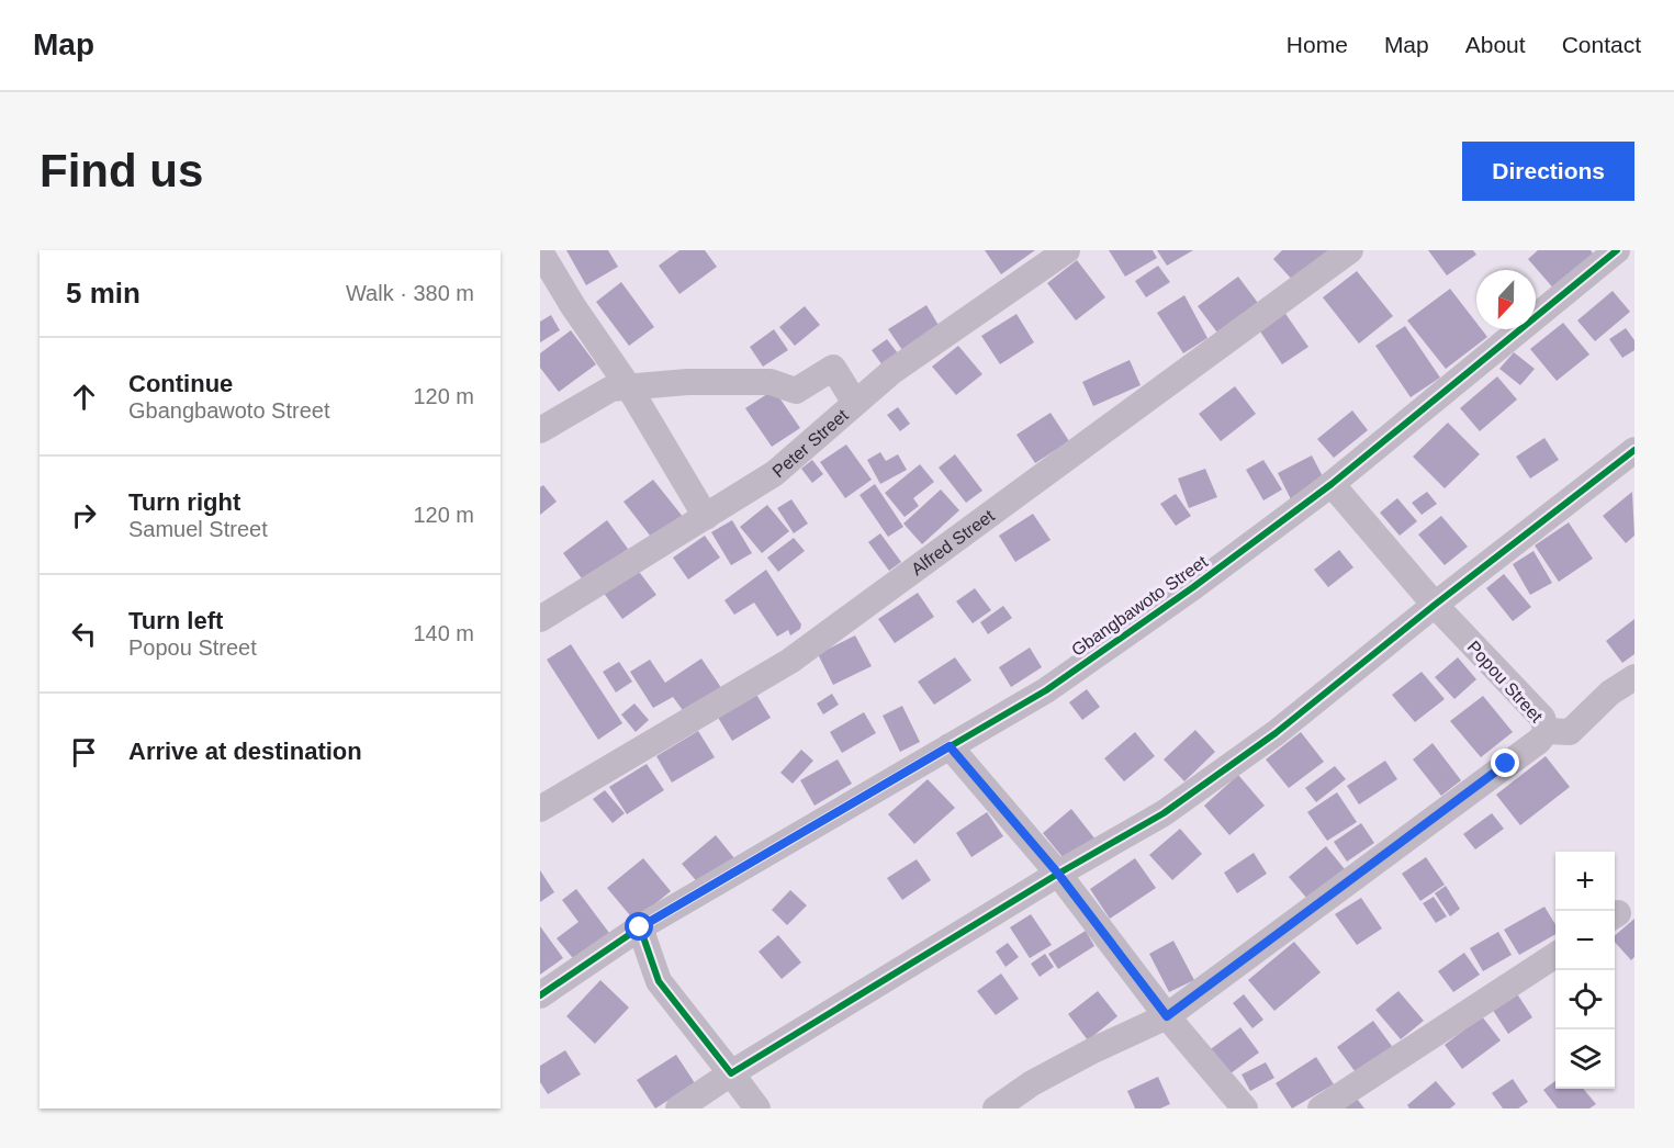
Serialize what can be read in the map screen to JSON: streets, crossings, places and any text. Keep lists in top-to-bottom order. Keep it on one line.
{"streets":{"street":["Peter Street","Alfred Street","Gbangbawoto Street","Popou Street"]},"crossings":[["Gbangbawoto Street","Popou Street"]],"north":"bottom","page":{"header":"Map","nav":["Home","Map","About","Contact"],"buttons":"Directions","title":"Find us","heading":["5 min","Walk · 380 m"],"list":[["Continue","Gbangbawoto Street","120 m"],["Turn right","Samuel Street","120 m"],["Turn left","Popou Street","140 m"],"Arrive at destination"],"map_buttons":["+","−"]}}
